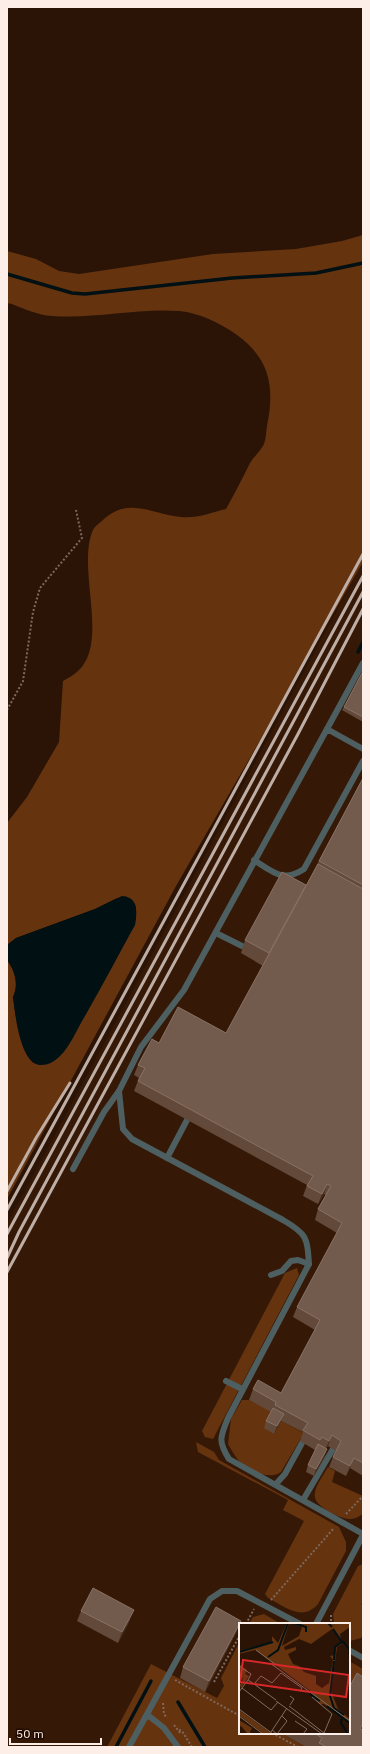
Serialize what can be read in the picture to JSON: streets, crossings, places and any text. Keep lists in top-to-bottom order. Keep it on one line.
{"scale_bar":"50 m"}
